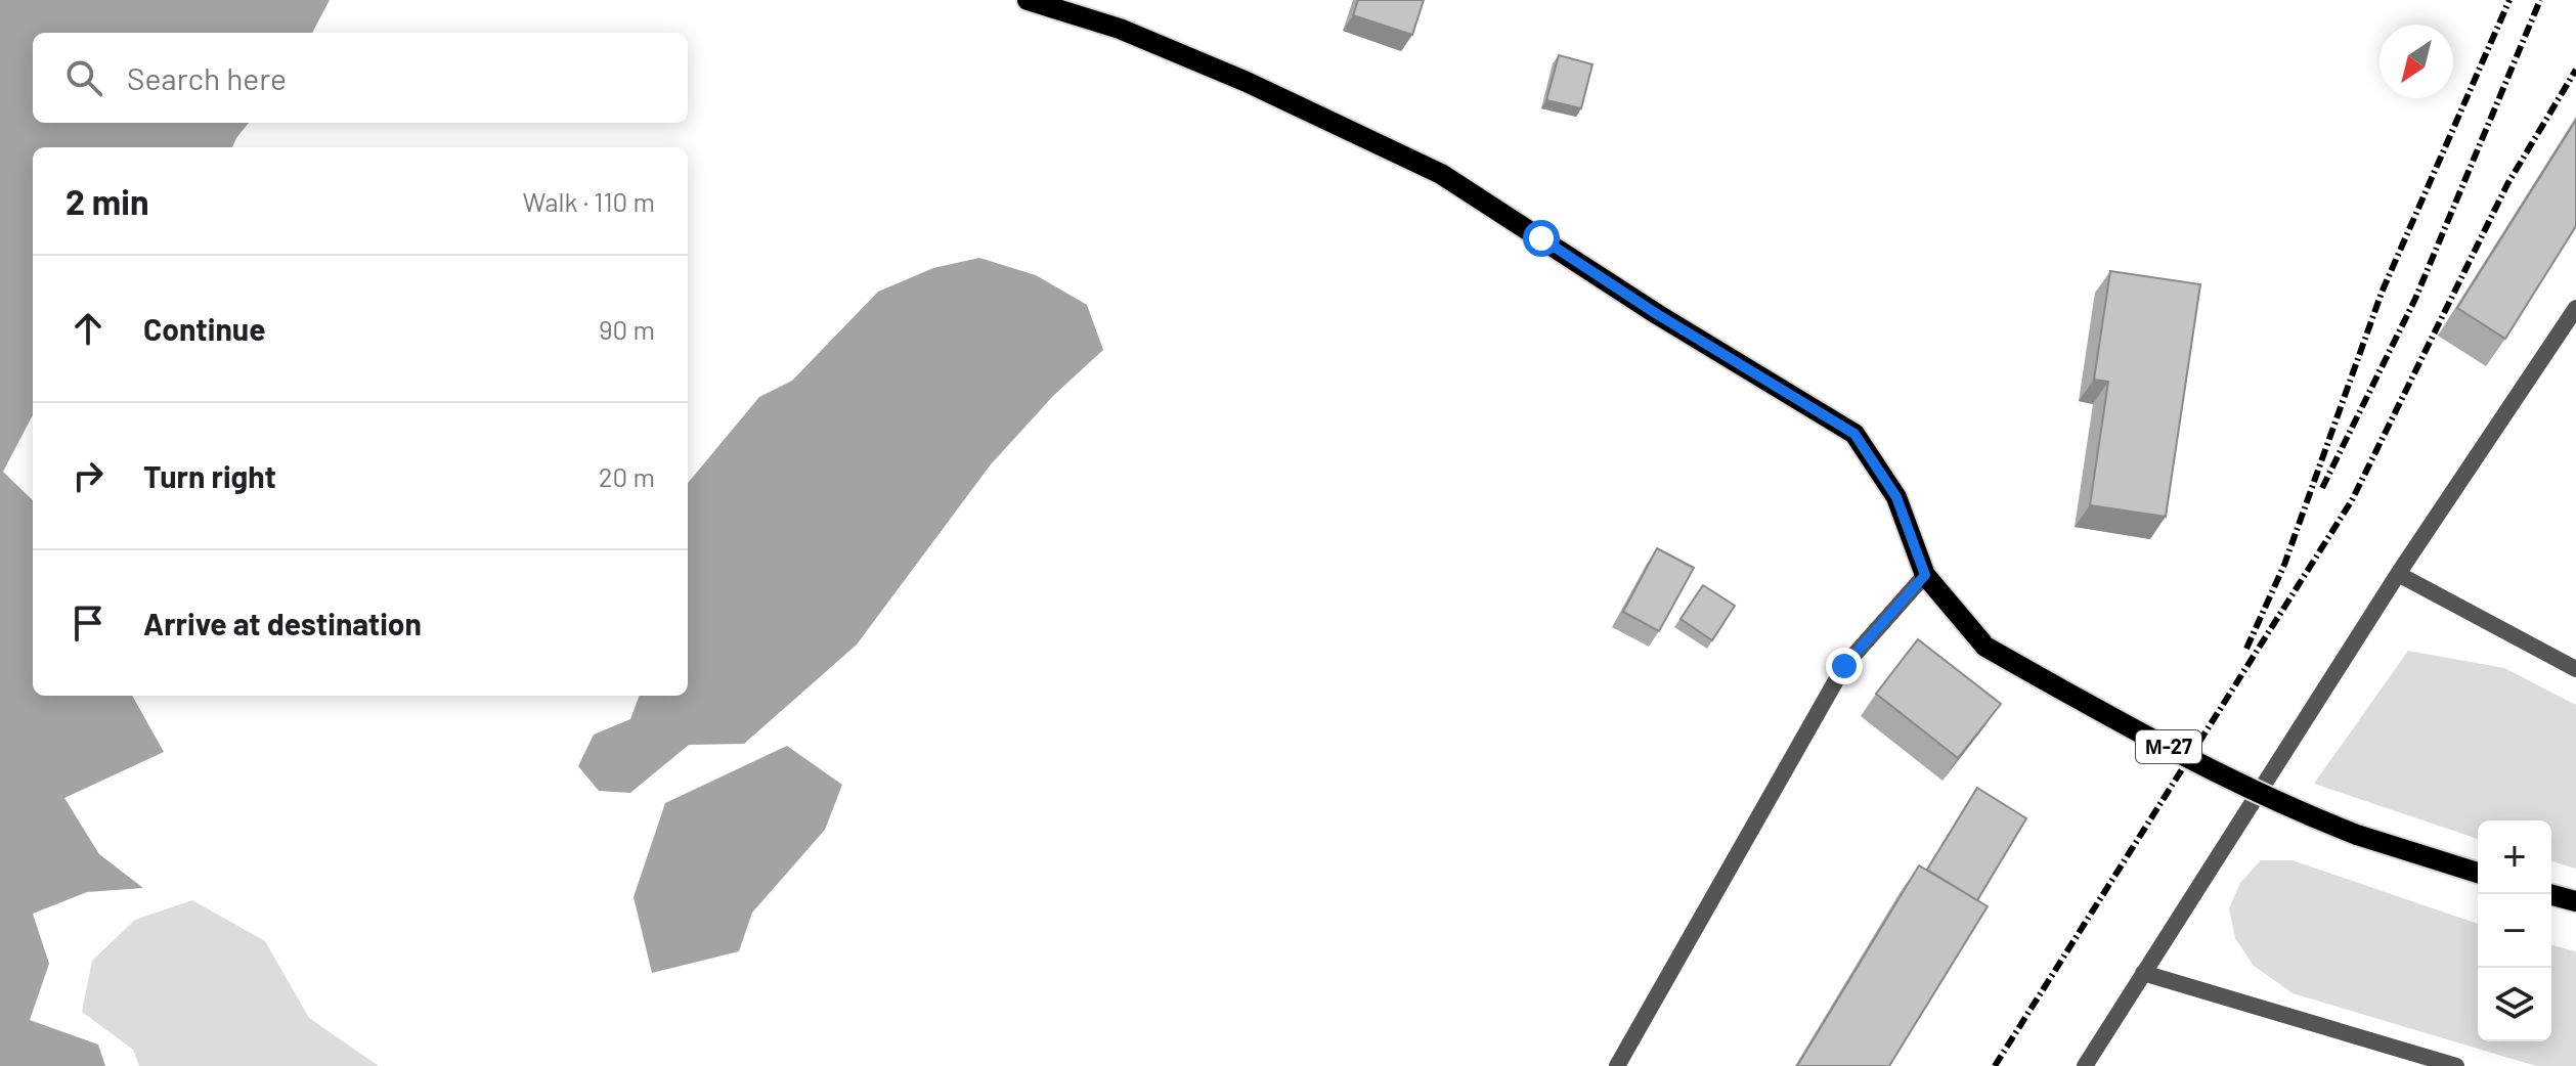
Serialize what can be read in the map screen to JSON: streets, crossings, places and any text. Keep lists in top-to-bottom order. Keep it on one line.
{"streets":{"main road":["М-27"]},"north":"bottom left","page":{"search":"Search here","heading":["2 min","Walk · 110 m"],"list":[["Continue","90 m"],["Turn right","20 m"],"Arrive at destination"],"map_buttons":["+","−"]}}
